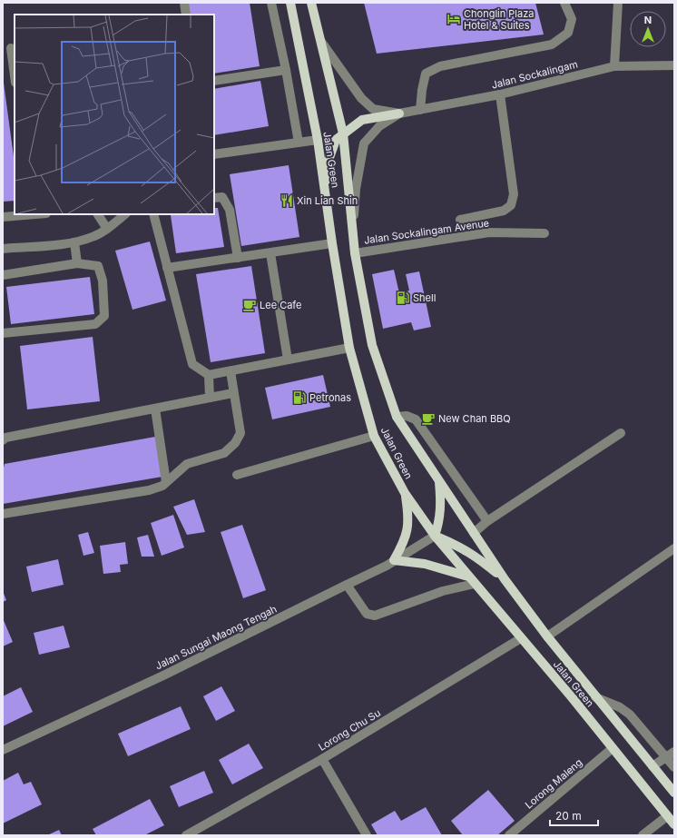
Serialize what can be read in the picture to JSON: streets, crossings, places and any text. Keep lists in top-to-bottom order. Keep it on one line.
{"streets":{"main road":["Jalan Green"],"street":["Jalan Sockalingam","Jalan Sockalingam Avenue","Jalan Sungai Maong Tengah","Lorong Chu Su","Lorong Maleng"]},"crossings":[["Jalan Sockalingam","Jalan Green"],["Jalan Green","Jalan Sockalingam Avenue"],["Jalan Green","Jalan Sungai Maong Tengah"],["Jalan Green","Lorong Chu Su"],["Jalan Green","Lorong Maleng"]],"places":{"hotel":["Chonglin Plaza Hotel & Suites"],"restaurant":["Xin Lian Shin"],"fuel station":["Shell","Petronas"],"cafe":["Lee Cafe","New Chan BBQ"]},"scale_bar":"20 m","north":"top"}
